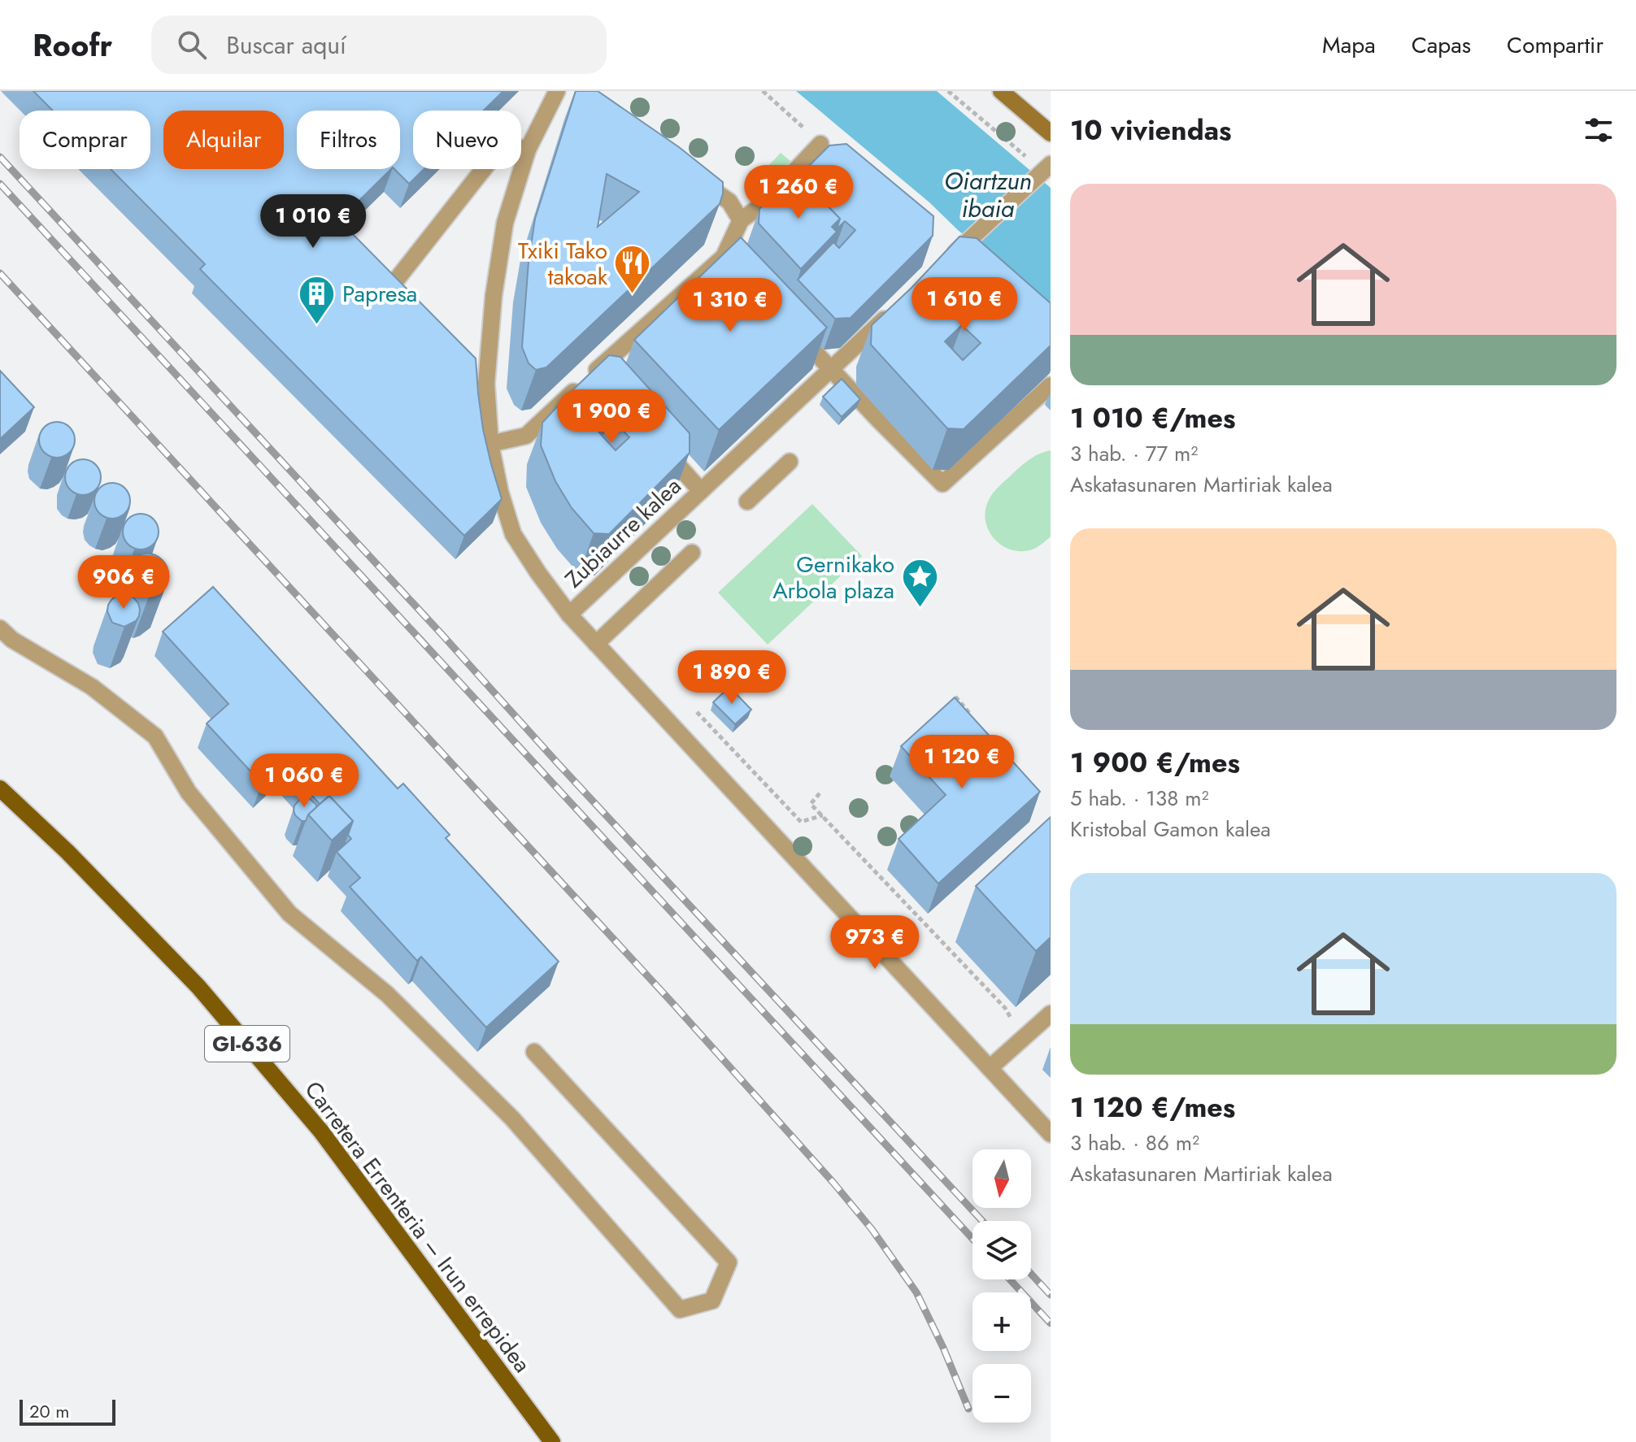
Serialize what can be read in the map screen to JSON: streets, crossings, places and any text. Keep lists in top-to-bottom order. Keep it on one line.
{"streets":{"main road":["GI-636","Carretera Errenteria – Irun errepidea"],"street":["Zubiaurre kalea"]},"water":["Oiartzun ibaia"],"places":{"restaurant":["Txiki Tako takoak"],"building":["Papresa"],"place":["Gernikako Arbola plaza"]},"scale_bar":"20 m","north":"bottom","page":{"header":"Roofr","search":"Buscar aquí","nav":["Mapa","Capas","Compartir"],"heading":"10 viviendas","chip":["Comprar","Alquilar","Filtros","Nuevo"],"price":["1 260 €","1 010 €","1 610 €","1 310 €","1 900 €","906 €","1 890 €","1 120 €","1 060 €","973 €"],"list":[{"name":"1 010 €/mes","note":"3 hab. · 77 m² · Askatasunaren Martiriak kalea"},{"name":"1 900 €/mes","note":"5 hab. · 138 m² · Kristobal Gamon kalea"},{"name":"1 120 €/mes","note":"3 hab. · 86 m² · Askatasunaren Martiriak kalea"}],"map_buttons":["+","−"],"scale":"20 m"}}
